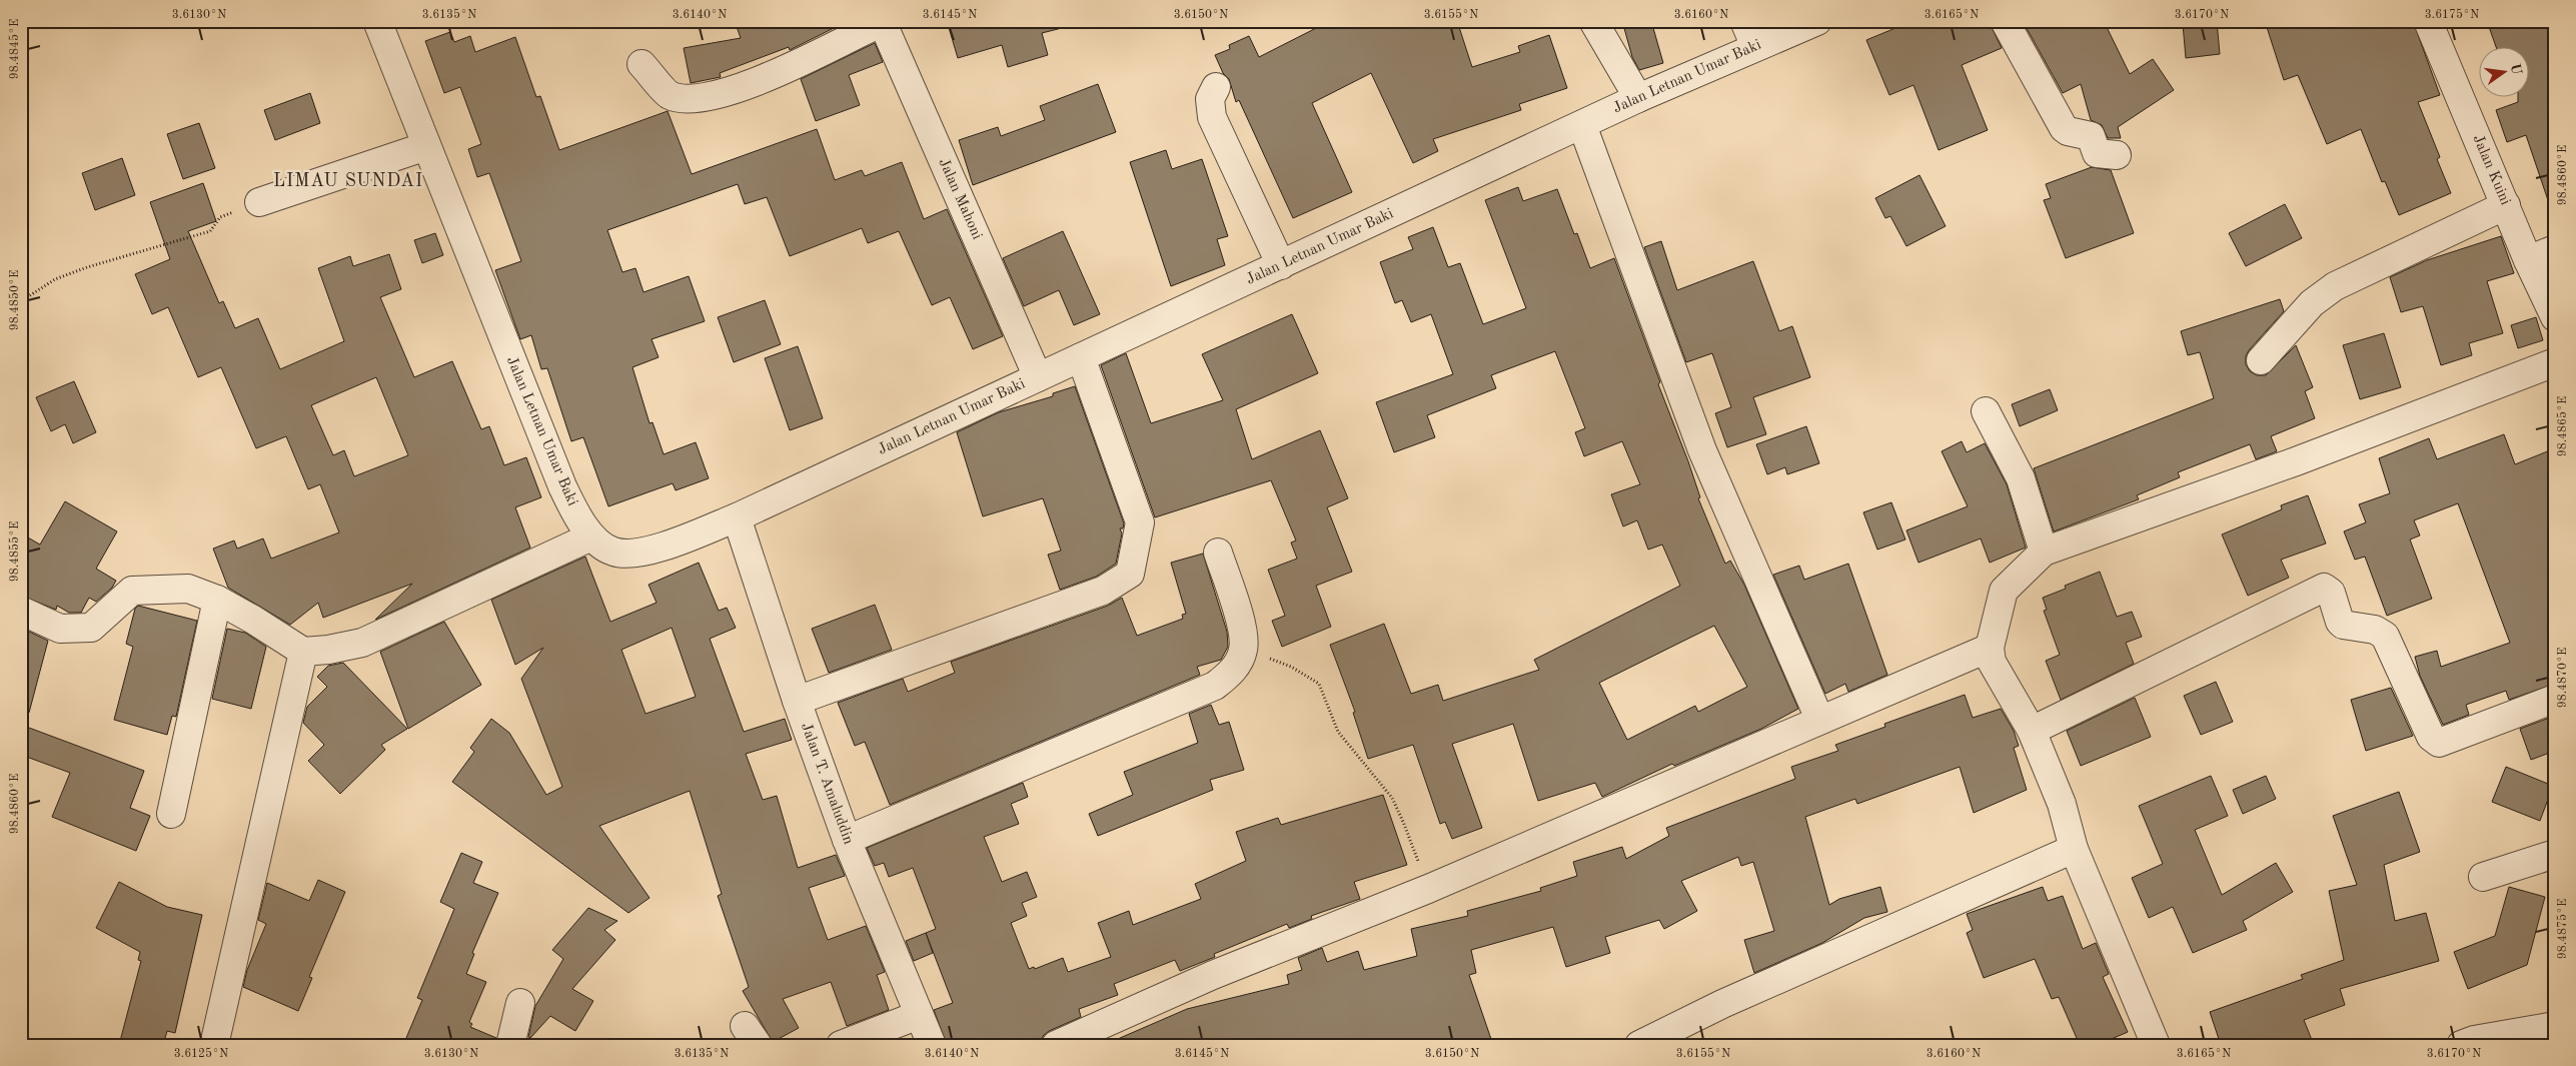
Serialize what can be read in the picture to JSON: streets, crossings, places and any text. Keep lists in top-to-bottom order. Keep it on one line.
{"streets":{"street":["Jalan Letnan Umar Baki","Jalan Kuini","Jalan Mahoni","Jalan T. Amaluddin"]},"crossings":[["Jalan Letnan Umar Baki","Jalan Mahoni"],["Jalan Letnan Umar Baki","Jalan T. Amaluddin"]],"districts":["LIMAU SUNDAI"],"north":"right","coordinates":["3.6130°N","3.6135°N","3.6140°N","3.6145°N","3.6150°N","3.6155°N","3.6160°N","3.6165°N","3.6170°N","3.6175°N","98.4845°E","98.4860°E","98.4850°E","98.4865°E","98.4855°E","98.4870°E","98.4875°E","3.6125°N"]}
